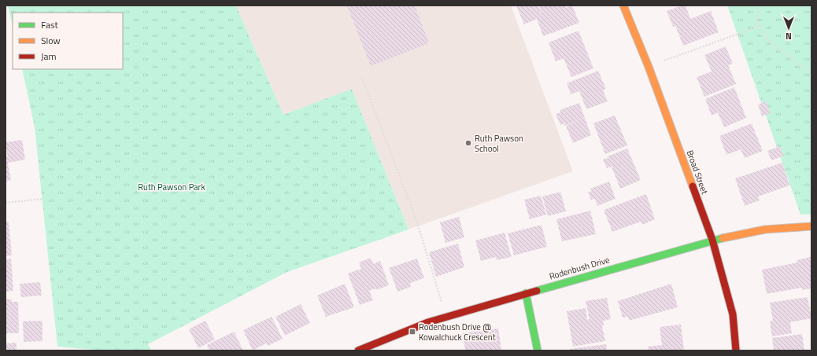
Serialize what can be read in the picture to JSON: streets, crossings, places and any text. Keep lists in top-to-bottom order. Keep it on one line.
{"streets":{"street":["Broad Street","Rodenbush Drive"]},"crossings":[["Broad Street","Rodenbush Drive"]],"parks":["Ruth Pawson Park"],"places":{"other":["Ruth Pawson School"],"transit":["Rodenbush Drive @ Kowalchuck Crescent"]},"legend":["Fast","Slow","Jam"],"north":"bottom"}
